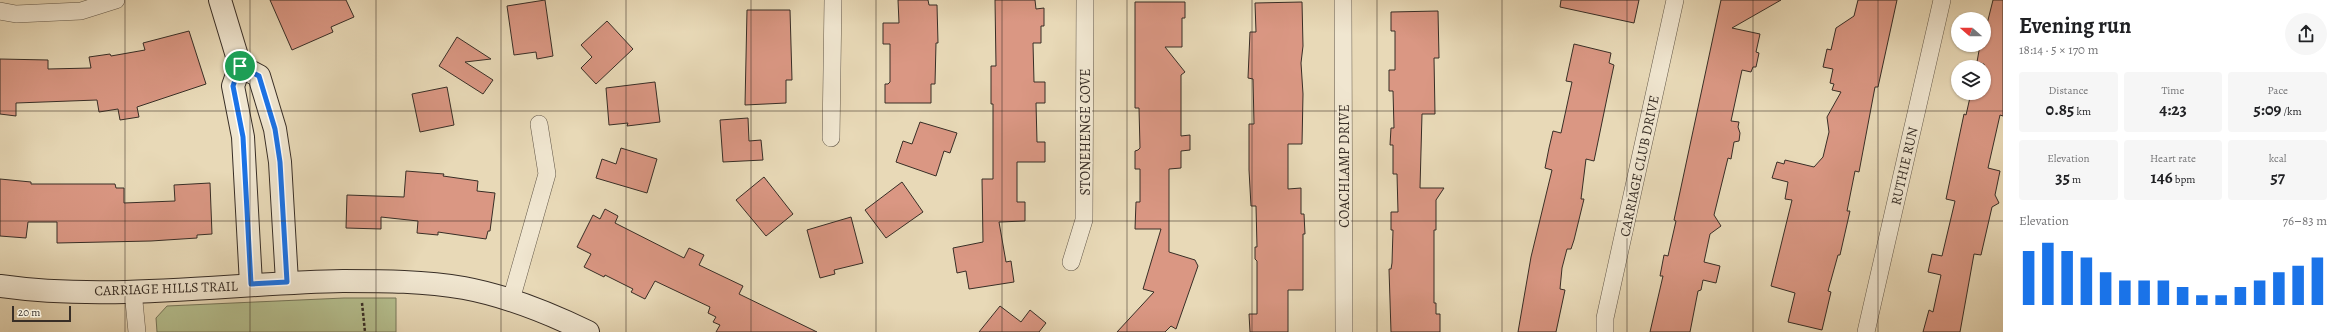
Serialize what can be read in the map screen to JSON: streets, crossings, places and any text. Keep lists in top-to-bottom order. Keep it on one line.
{"streets":{"street":["STONEHENGE COVE","COACHLAMP DRIVE","CARRIAGE CLUB DRIVE","RUTHIE RUN","CARRIAGE HILLS TRAIL"]},"scale_bar":"20 m","north":"left","page":{"heading":["Evening run","18:14 · 5 × 170 m"],"stats":[["Distance","0.85 km"],["Time","4:23"],["Pace","5:09 /km"],["Elevation","35 m"],["Heart rate","146 bpm"],["kcal","57"]],"chart":["Elevation","76–83 m"],"scale":"20 m"}}
